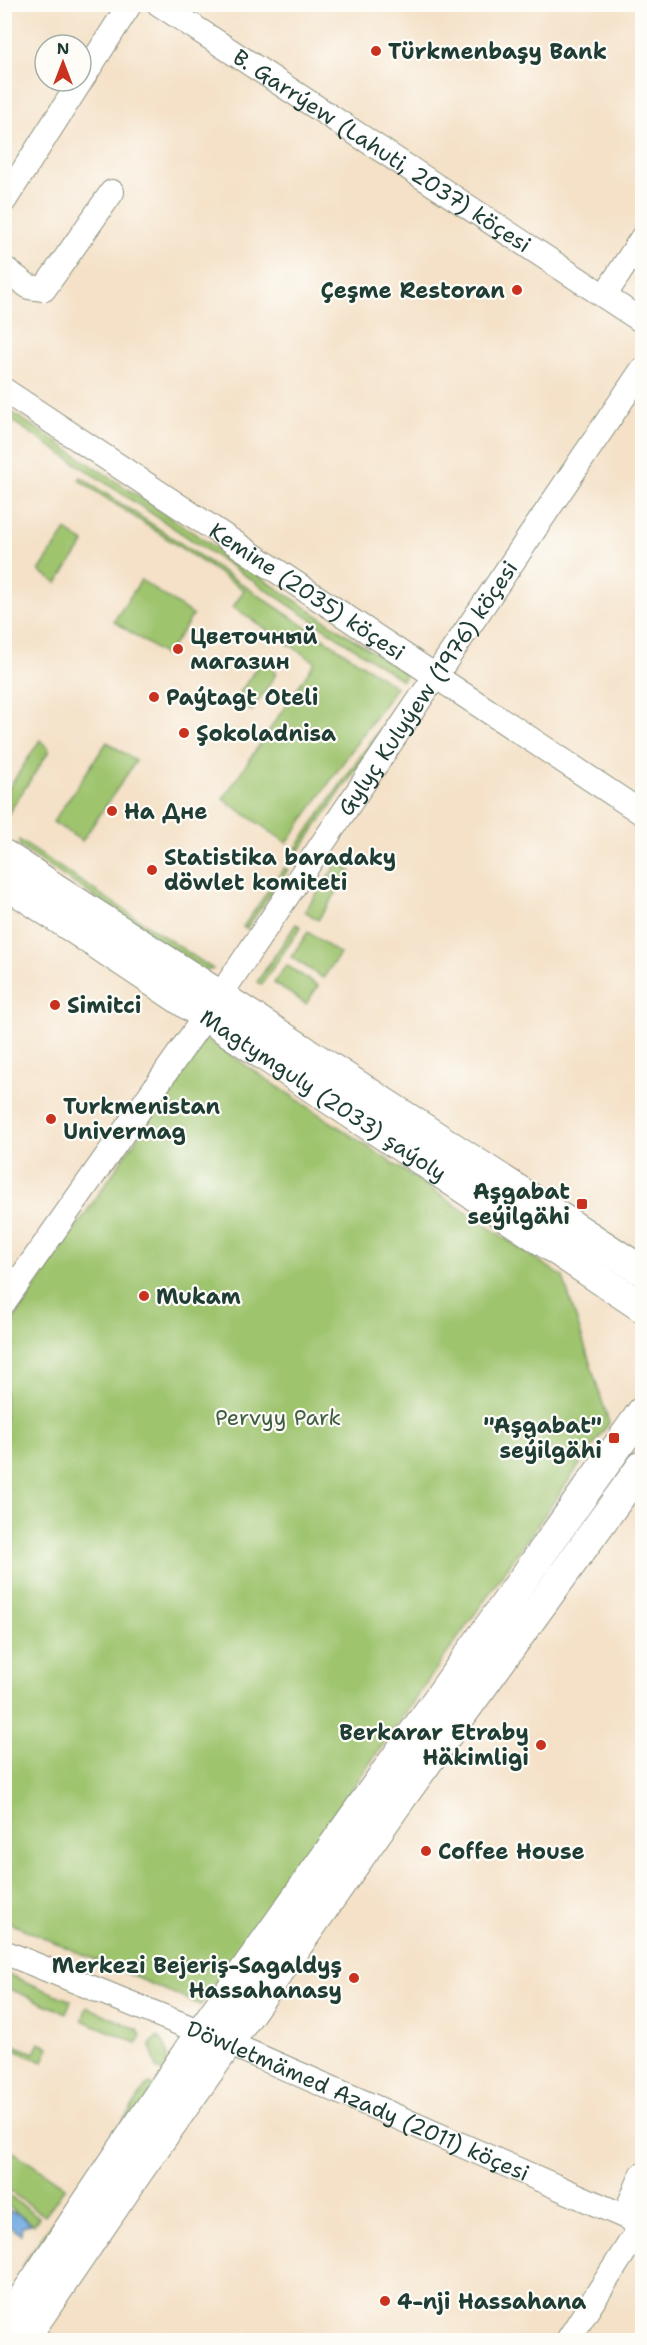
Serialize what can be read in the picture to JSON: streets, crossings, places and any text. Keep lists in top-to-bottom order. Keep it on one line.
{"streets":{"main road":["Magtymguly (2033) şaýoly"],"street":["B. Garrýew (Lahuti, 2037) köçesi","Kemine (2035) köçesi","Gylyç Kulyýew (1976) köçesi","Döwletmämed Azady (2011) köçesi"]},"crossings":[["Kemine (2035) köçesi","Gylyç Kulyýew (1976) köçesi"],["Gylyç Kulyýew (1976) köçesi","Magtymguly (2033) şaýoly"]],"parks":["Pervyy Park"],"places":{"other":["Türkmenbaşy Bank","Çeşme Restoran","Цветочный магазин","Paýtagt Oteli","Şokoladnisa","На Дне","Statistika baradaky döwlet komiteti","Simitci","Turkmenistan Univermag","Mukam","Berkarar Etraby Häkimligi","Coffee House","Merkezi Bejeriş-Sagaldyş Hassahanasy","4-nji Hassahana"],"transit":["Aşgabat seýilgähi","\"Aşgabat\" seýilgähi"]},"north":"top"}
